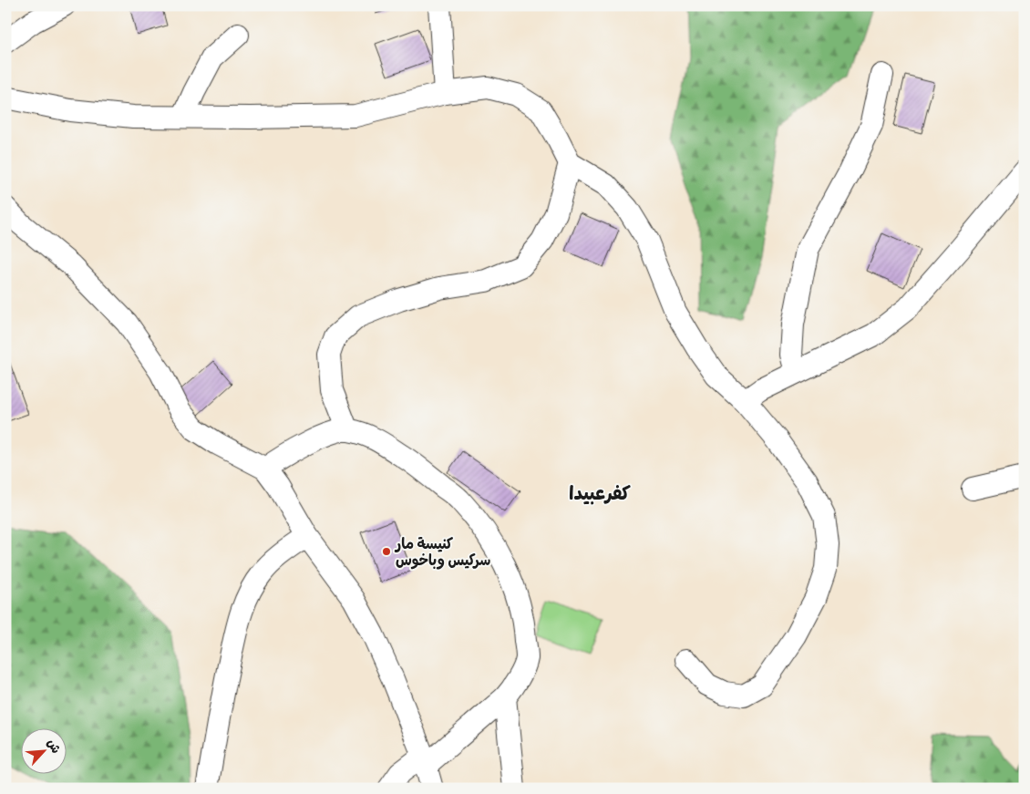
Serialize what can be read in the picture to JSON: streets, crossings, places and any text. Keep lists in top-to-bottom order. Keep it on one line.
{"districts":["كفرعبيدا"],"places":["كنيسة مار سركيس وباخوس"],"north":"top right"}
